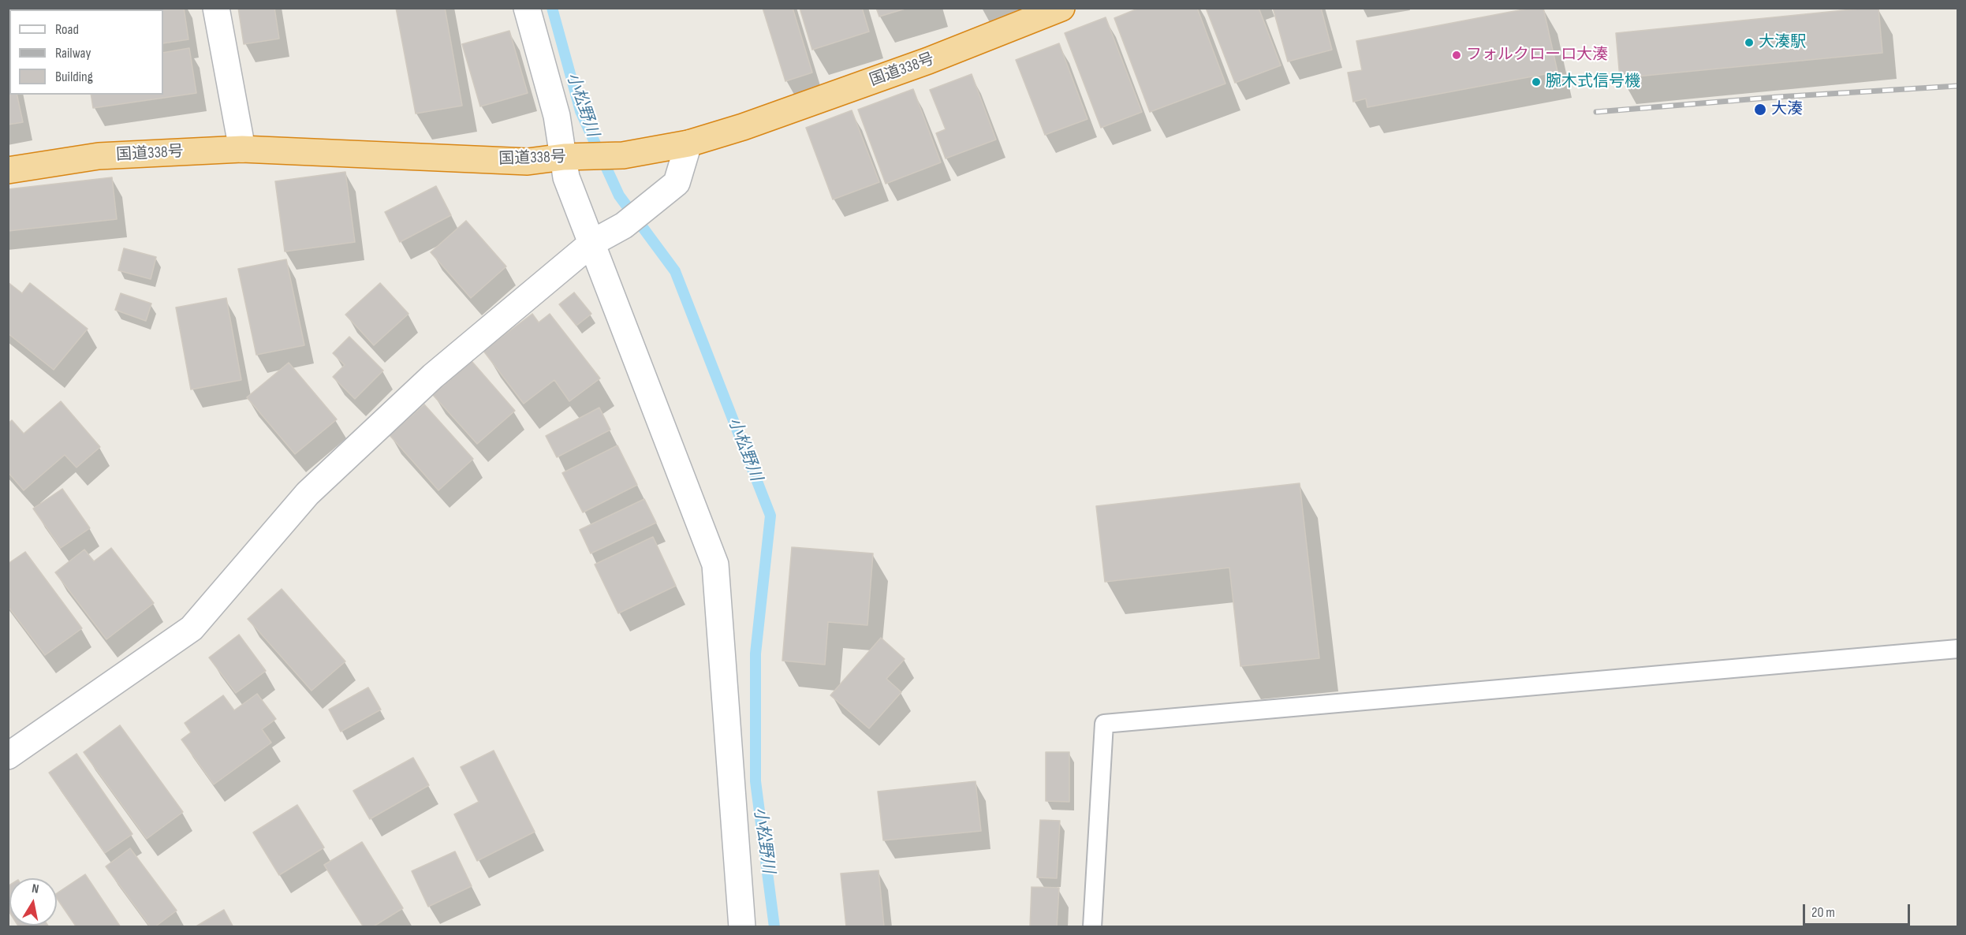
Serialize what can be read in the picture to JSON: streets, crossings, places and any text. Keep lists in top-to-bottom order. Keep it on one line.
{"streets":{"highway":["国道338号"]},"water":["小松野川"],"places":["大湊駅","フォルクローロ大湊","腕木式信号機","大湊"],"legend":["Road","Railway","Building"],"scale_bar":"20 m","north":"top"}
